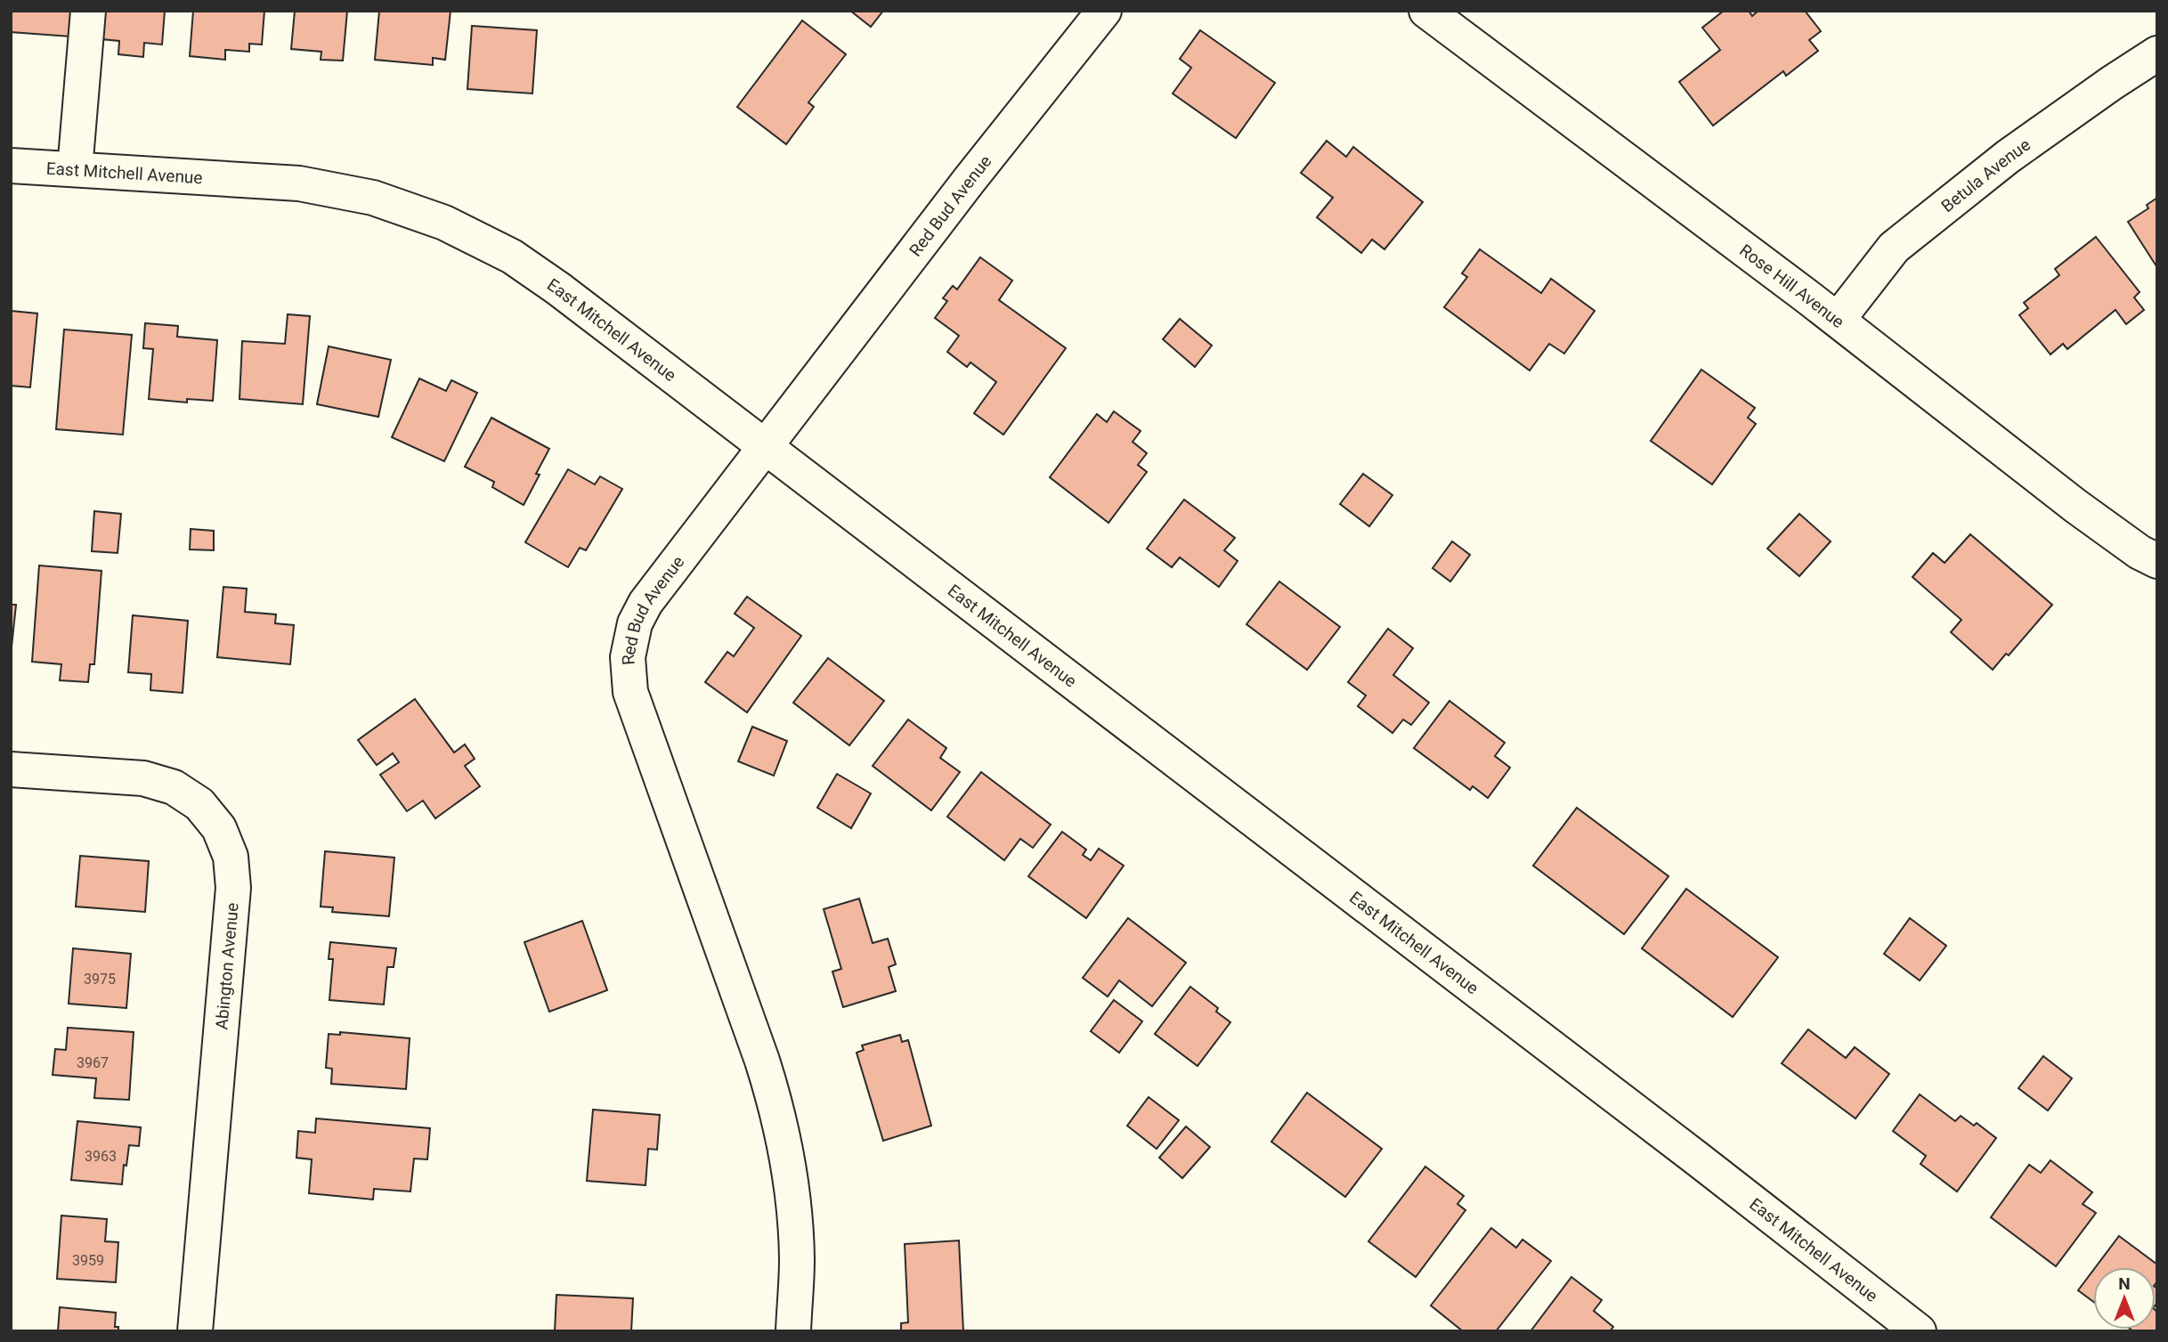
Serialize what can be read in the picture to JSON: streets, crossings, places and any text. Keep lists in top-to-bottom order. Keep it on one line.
{"streets":{"street":["East Mitchell Avenue","Betula Avenue","Red Bud Avenue","Rose Hill Avenue","Abington Avenue"]},"crossings":[["East Mitchell Avenue","Red Bud Avenue"],["Betula Avenue","Rose Hill Avenue"]],"house_numbers":["3975","3967","3963","3959"],"north":"top"}
